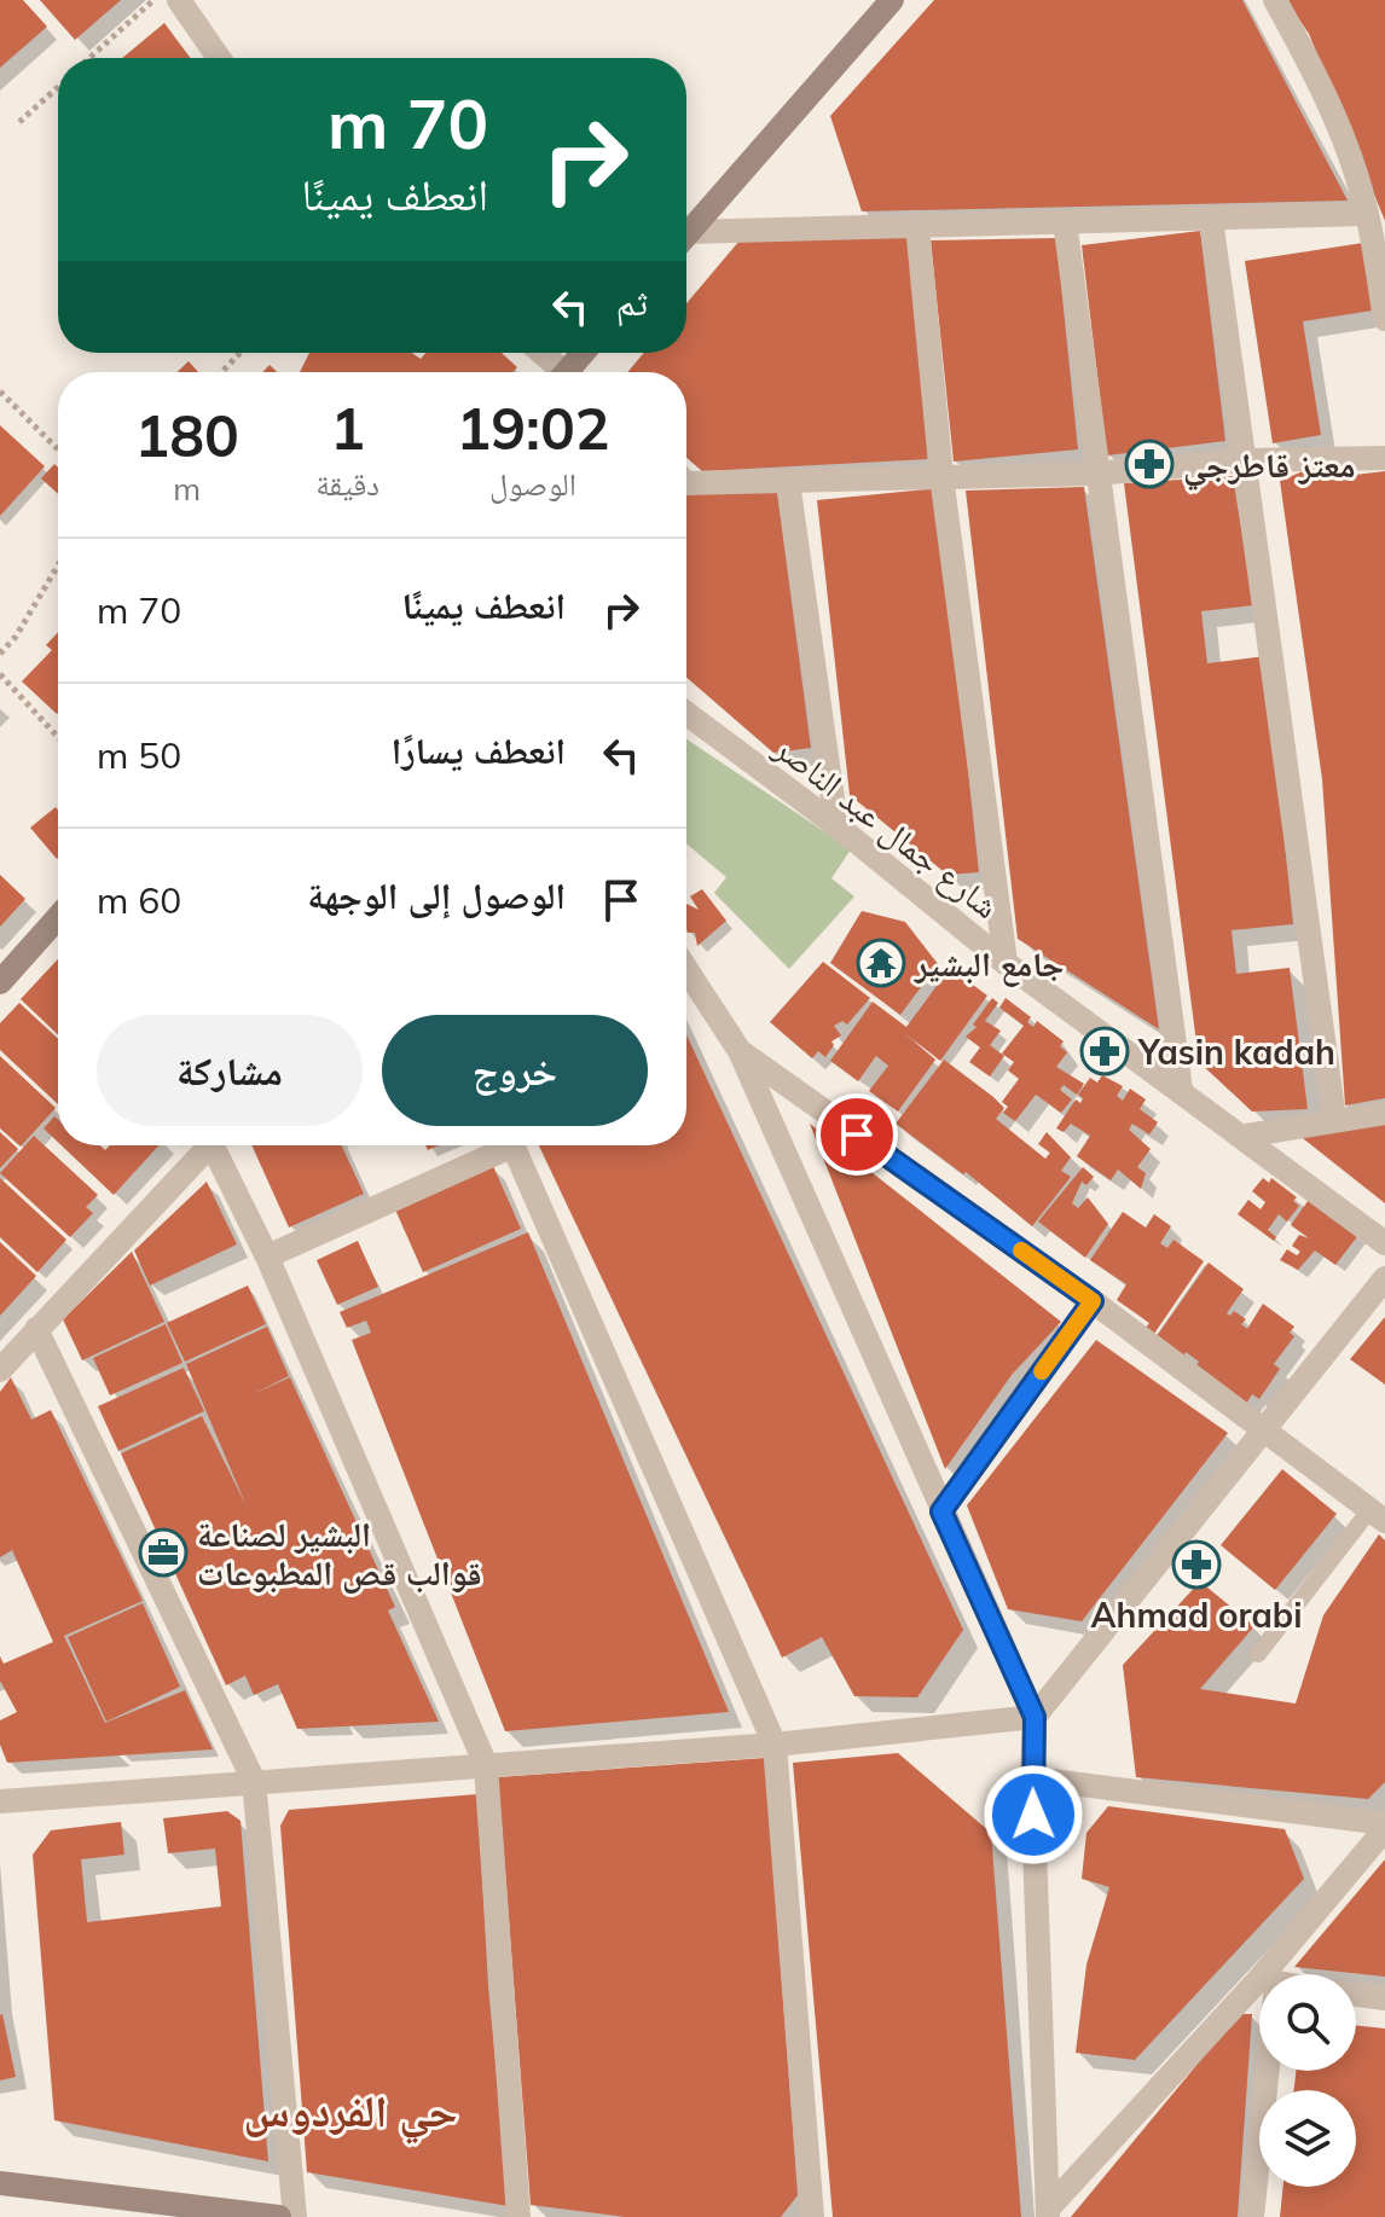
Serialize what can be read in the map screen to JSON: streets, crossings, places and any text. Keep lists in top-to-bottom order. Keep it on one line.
{"streets":{"street":["شارع جمال عبد الناصر"]},"districts":["حي الفردوس"],"places":{"pharmacy":["معتز قاطرجي","Yasin kadah","Ahmad orabi"],"temple":["جامع البشير"],"office":["البشير لصناعة قوالب قص المطبوعات"]},"page":{"turn":["70 m","انعطف يمينًا"],"then":"ثم","eta":["19:02","الوصول","1","دقيقة","180","m"],"list":[{"name":"انعطف يمينًا","value":"70 m"},{"name":"انعطف يسارًا","value":"50 m"},{"name":"الوصول إلى الوجهة","value":"60 m"}],"buttons":["خروج","مشاركة"]}}
